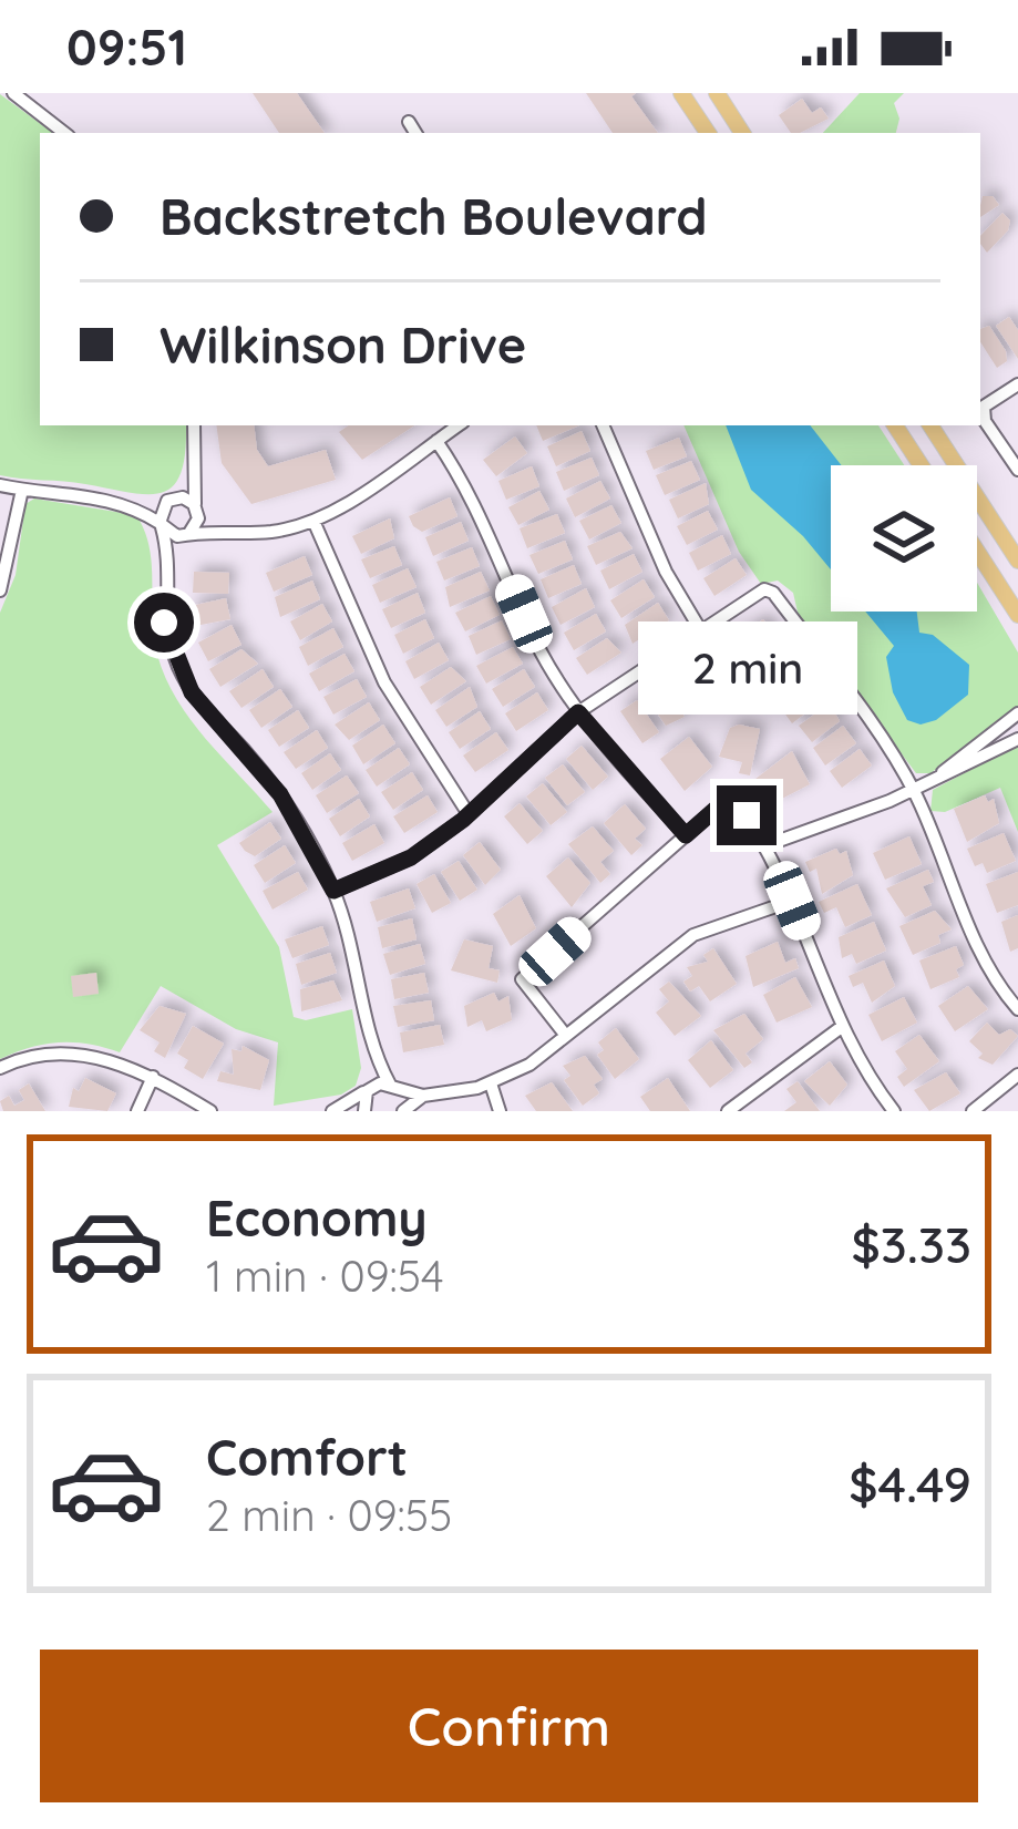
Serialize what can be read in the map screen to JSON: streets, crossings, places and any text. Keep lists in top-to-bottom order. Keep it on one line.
{"page":{"status":"09:51","banner":["Backstretch Boulevard","Wilkinson Drive"],"bubble":"2 min","list":[{"name":"Economy","note":"1 min · 09:54","value":"$3.33"},{"name":"Comfort","note":"2 min · 09:55","value":"$4.49"}],"buttons":"Confirm"}}
